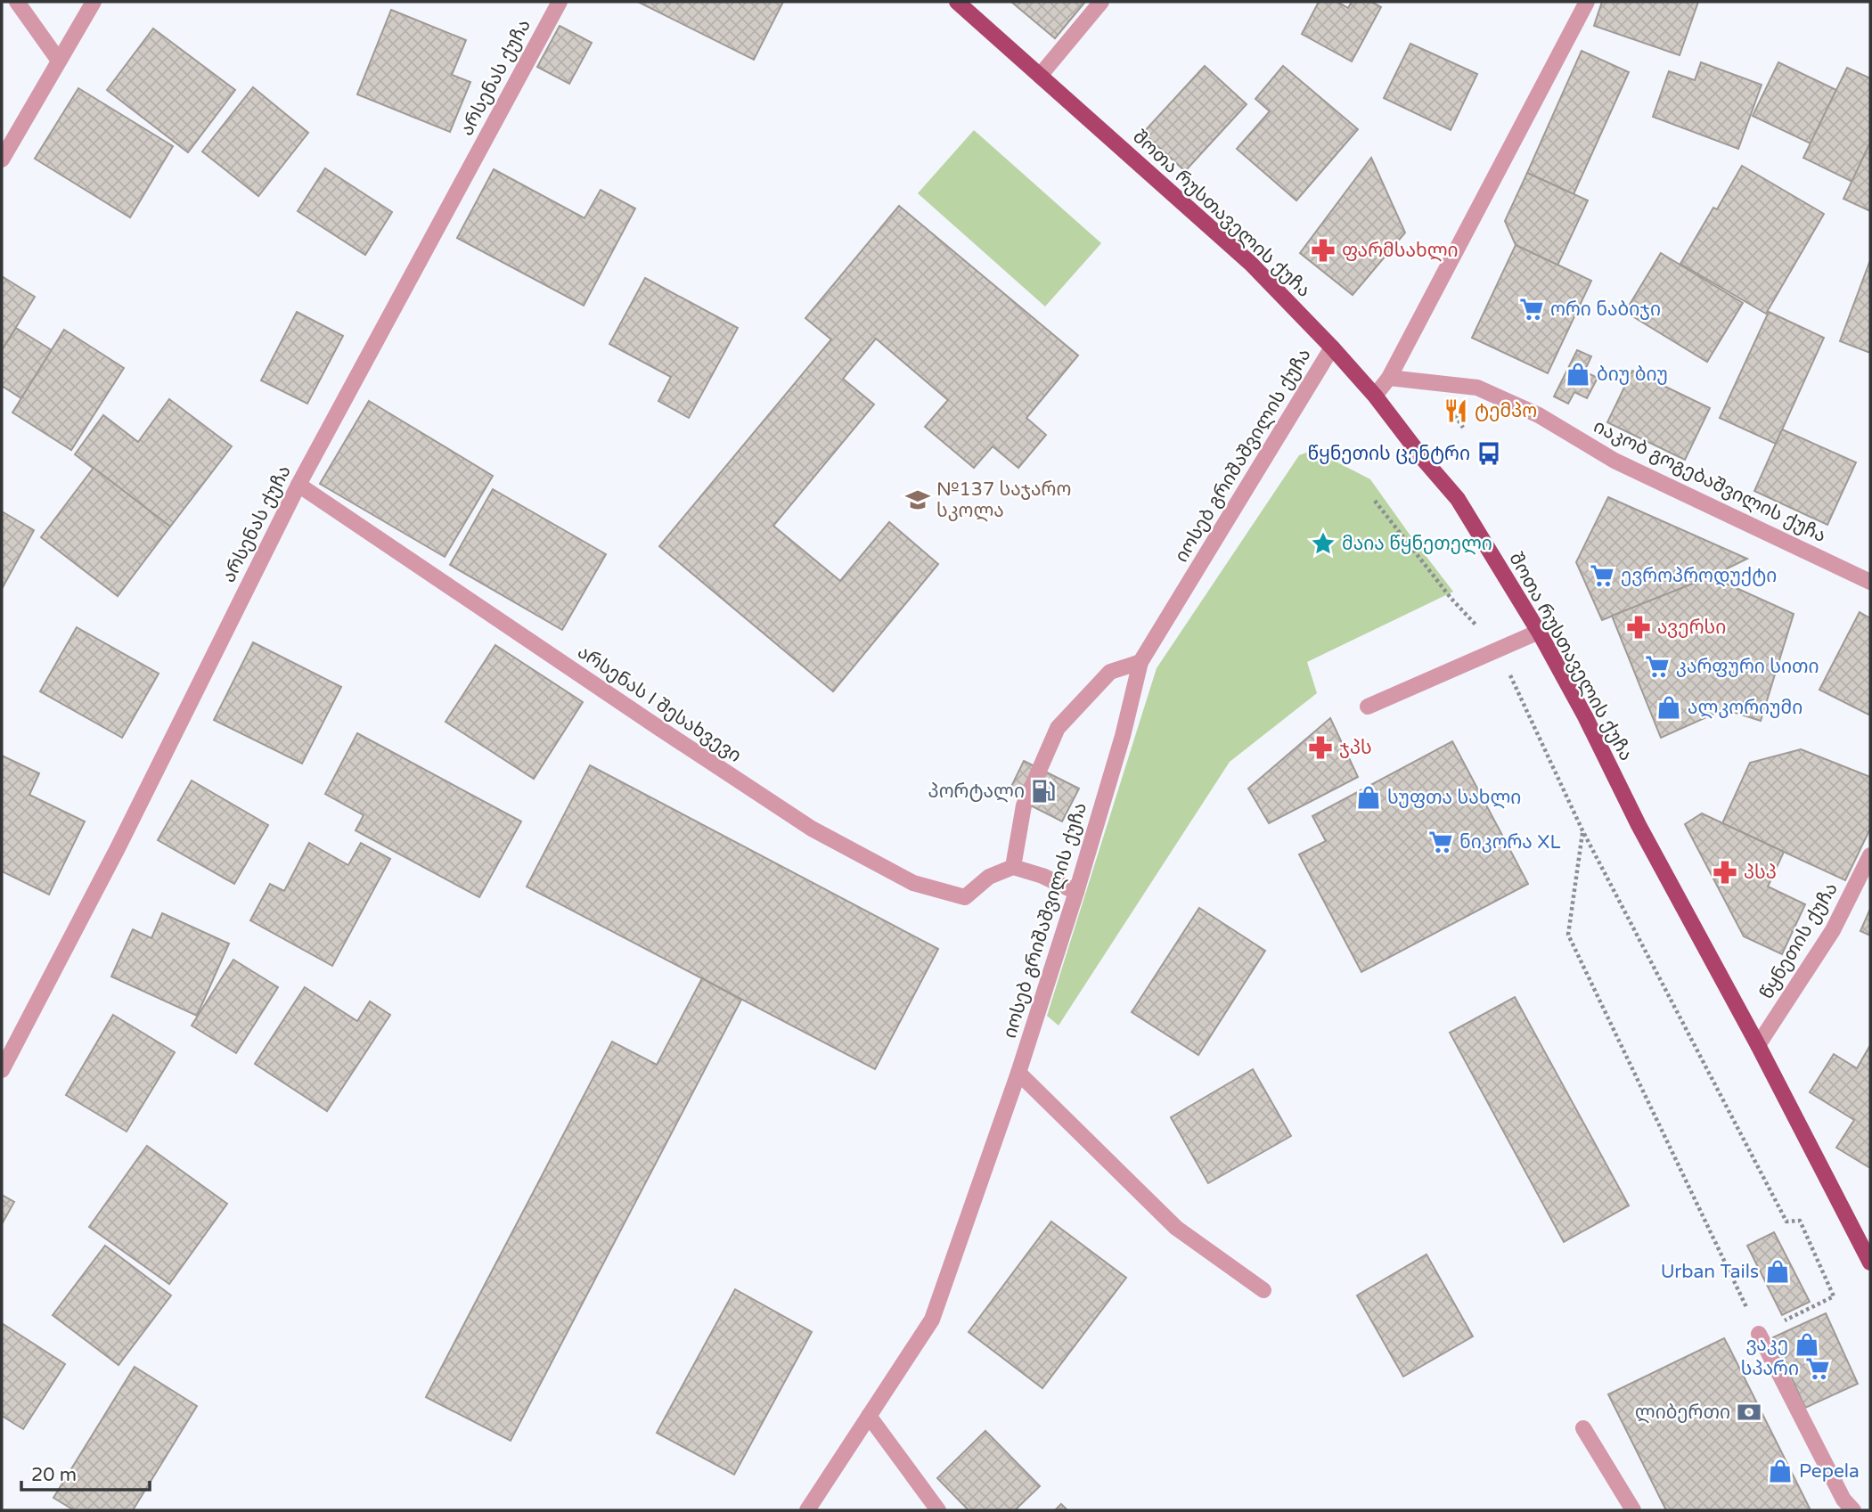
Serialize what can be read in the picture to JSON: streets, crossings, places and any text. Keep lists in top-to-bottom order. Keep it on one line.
{"streets":{"main road":["შოთა რუსთაველის ქუჩა"],"street":["არსენას ქუჩა","იოსებ გრიშაშვილის ქუჩა","იაკობ გოგებაშვილის ქუჩა","არსენას I შესახვევი","წყნეთის ქუჩა"]},"crossings":[["არსენას ქუჩა","არსენას I შესახვევი"],["შოთა რუსთაველის ქუჩა","იოსებ გრიშაშვილის ქუჩა"],["შოთა რუსთაველის ქუჩა","წყნეთის ქუჩა"]],"places":{"pharmacy":["ფარმსახლი","ავერსი","ჯპს","პსპ"],"supermarket":["ორი ნაბიჯი","ევროპროდუქტი","კარფური სითი","ნიკორა XL","სპარი"],"shop":["ბიუ ბიუ","ალკორიუმი","სუფთა სახლი","Urban Tails","ვაკე","Pepela"],"restaurant":["ტემპო"],"bus stop":["წყნეთის ცენტრი"],"school or university":["№137 საჯარო სკოლა"],"place":["მაია წყნეთელი"],"fuel station":["პორტალი"],"bank":["ლიბერთი"]},"scale_bar":"20 m"}
